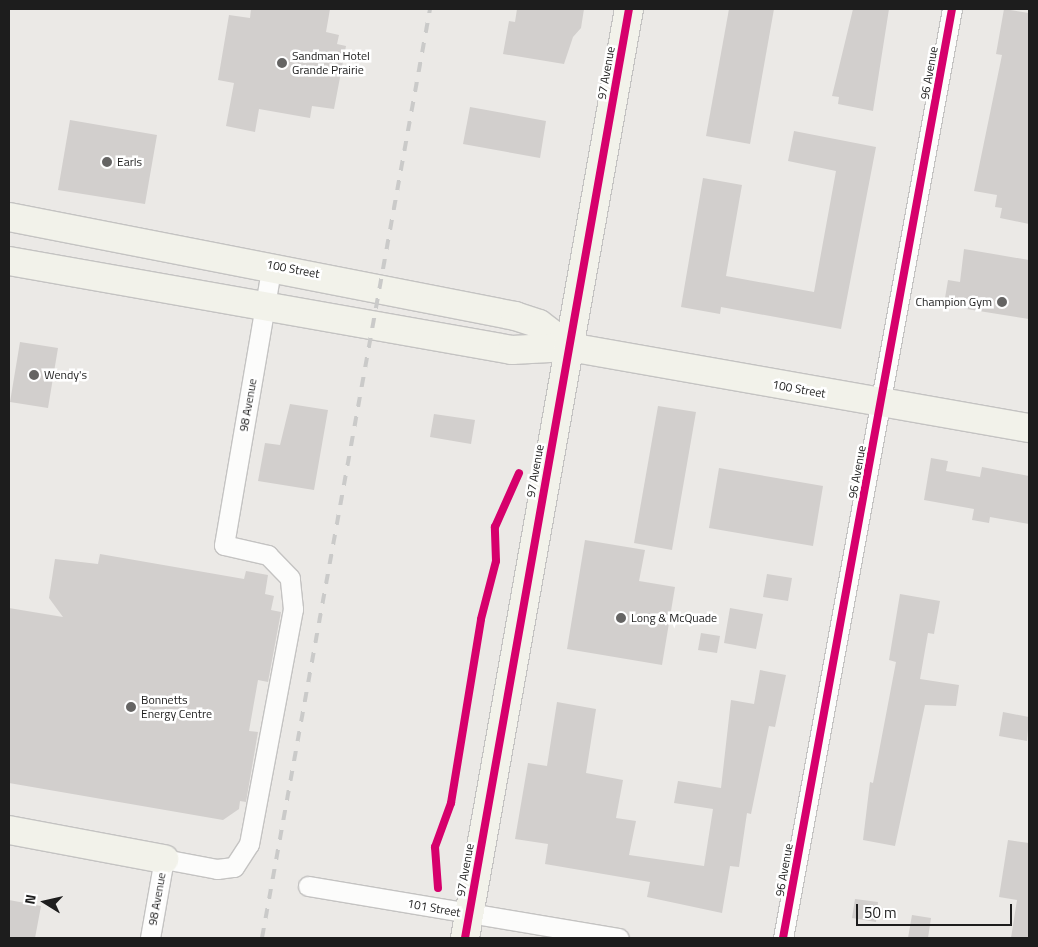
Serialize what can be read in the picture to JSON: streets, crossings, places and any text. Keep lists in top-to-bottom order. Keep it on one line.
{"streets":{"main road":["97 Avenue","100 Street"],"street":["96 Avenue","98 Avenue","101 Street"]},"crossings":[["97 Avenue","100 Street"],["97 Avenue","101 Street"],["96 Avenue","100 Street"],["100 Street","98 Avenue"]],"places":["Sandman Hotel Grande Prairie","Earls","Champion Gym","Wendy's","Long & McQuade","Bonnetts Energy Centre"],"scale_bar":"50 m","north":"left"}
